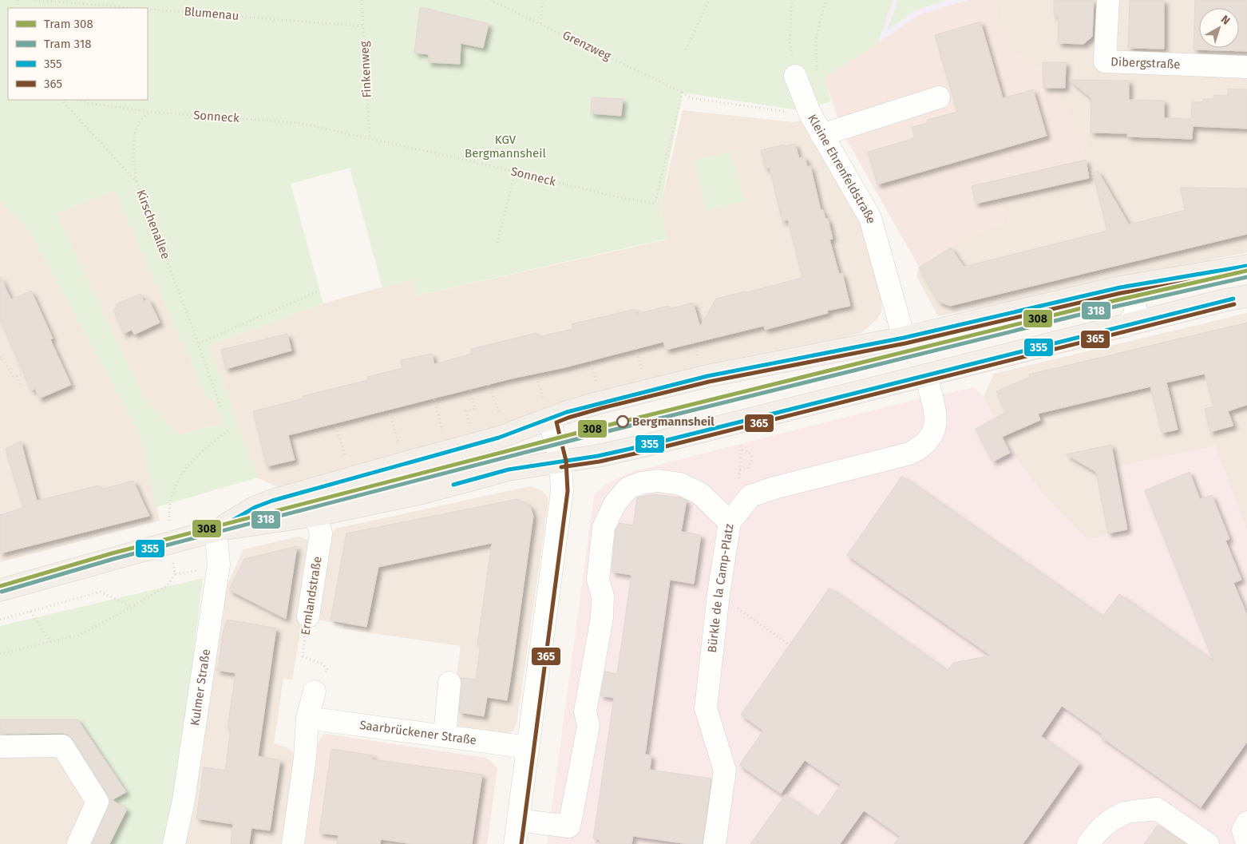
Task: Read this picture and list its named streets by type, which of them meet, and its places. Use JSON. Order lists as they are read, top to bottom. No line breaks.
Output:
{"streets":{"street":["Dibergstraße","Kleine Ehrenfeldstraße","Bürkle de la Camp-Platz","Ermlandstraße","Kulmer Straße","Saarbrückener Straße"],"path":["Blumenau","Grenzweg","Finkenweg","Sonneck","Kirschenallee"]},"crossings":[["Blumenau","Finkenweg"],["Grenzweg","Sonneck"],["Finkenweg","Sonneck"]],"parks":["KGV Bergmannsheil"],"places":["Bergmannsheil"],"lines":["transit line 355","tram line 308","transit line 365","tram line 318"],"legend":["Tram 308","Tram 318","355","365"],"north":"top right"}
